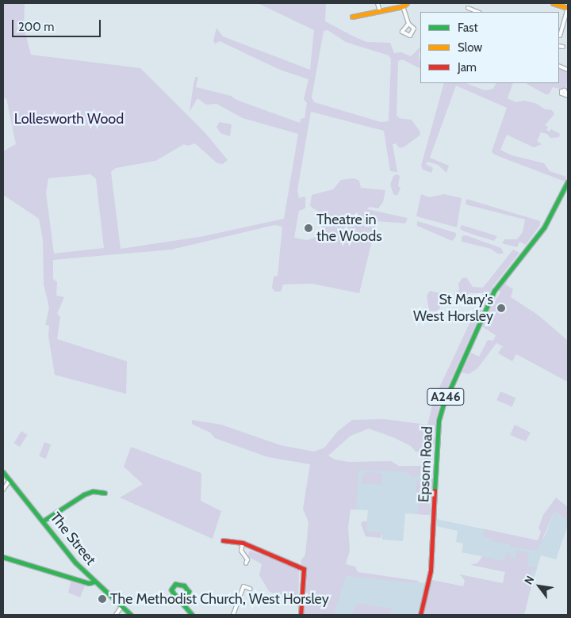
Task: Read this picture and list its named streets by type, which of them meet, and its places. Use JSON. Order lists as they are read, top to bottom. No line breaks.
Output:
{"streets":{"street":["A246","Epsom Road","The Street"]},"parks":["Lollesworth Wood"],"places":["Theatre in the Woods","St Mary's West Horsley","The Methodist Church, West Horsley"],"legend":["Fast","Slow","Jam"],"scale_bar":"200 m","north":"top left"}
